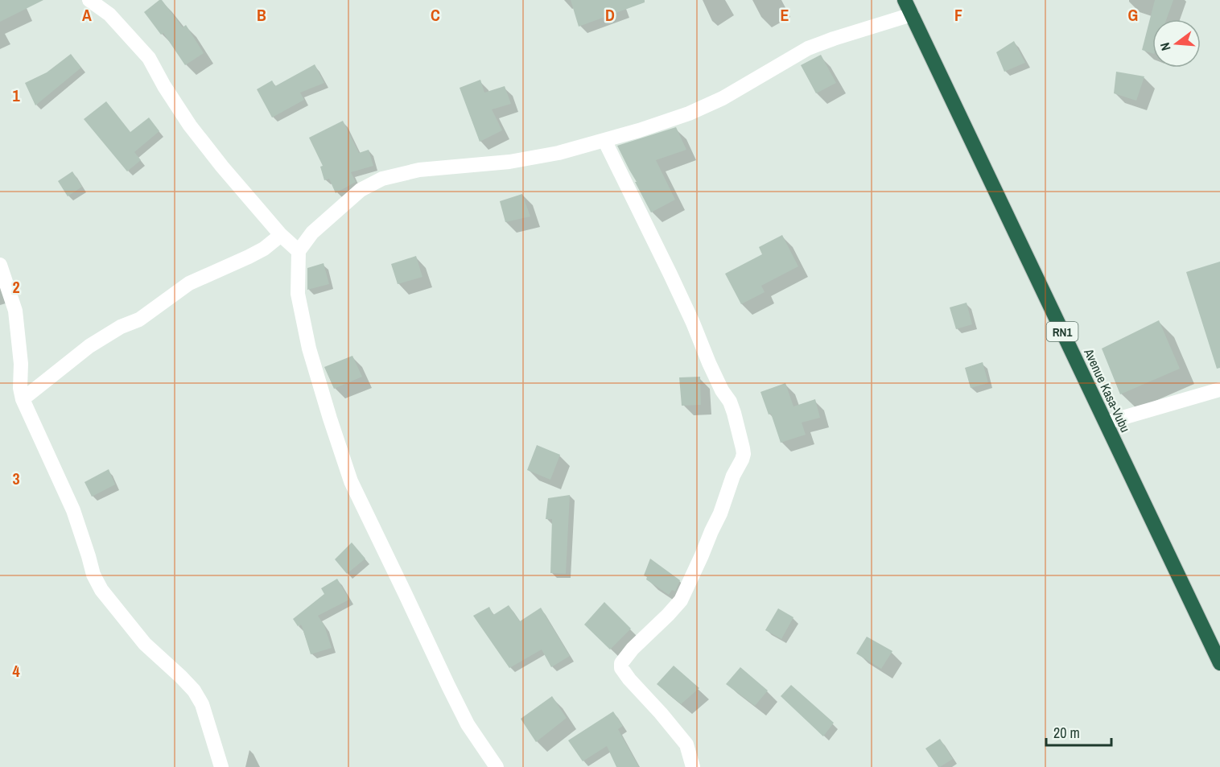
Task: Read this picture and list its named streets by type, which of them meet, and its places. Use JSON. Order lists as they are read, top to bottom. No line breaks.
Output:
{"streets":{"highway":["RN1","Avenue Kasa-Vubu"]},"scale_bar":"20 m","north":"left","grid":{"columns":["A","B","C","D","E","F","G"],"rows":["1","2","3","4"]}}
